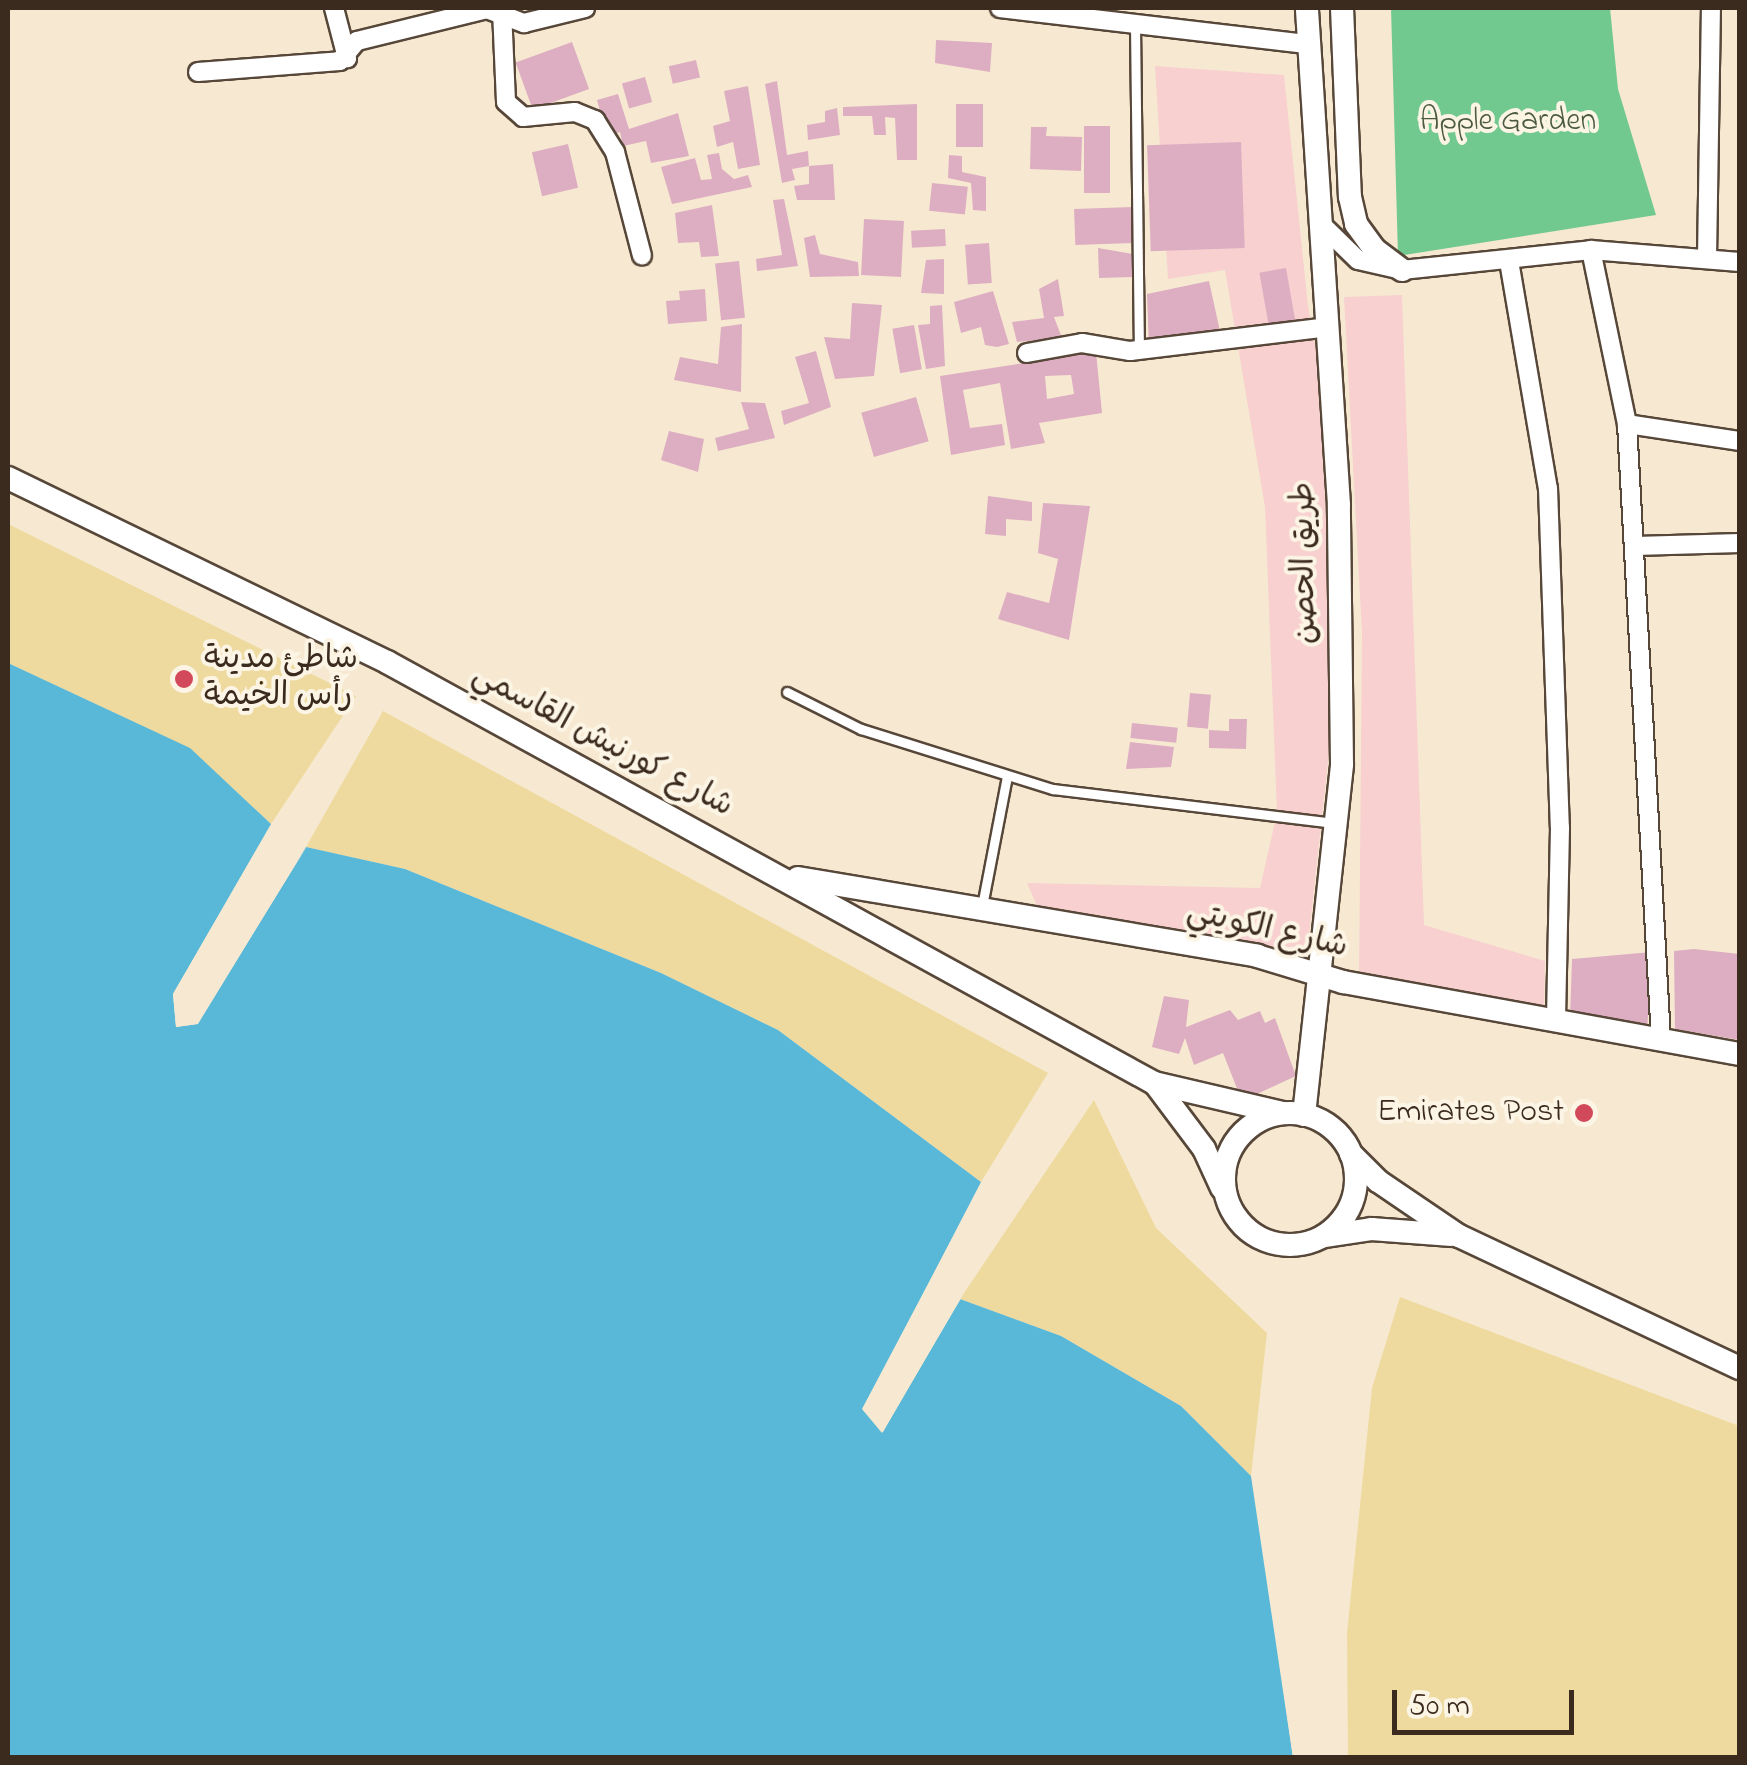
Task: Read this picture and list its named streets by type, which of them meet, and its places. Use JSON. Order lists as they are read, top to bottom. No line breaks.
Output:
{"streets":{"street":["طريق الحصن","شارع كورنيش القاسمي","شارع الكويتي"]},"crossings":[["طريق الحصن","شارع كورنيش القاسمي"],["طريق الحصن","شارع الكويتي"],["شارع كورنيش القاسمي","شارع الكويتي"]],"parks":["Apple Garden"],"places":["شاطئ مدينة رأس الخيمة","Emirates Post"],"scale_bar":"50 m"}
